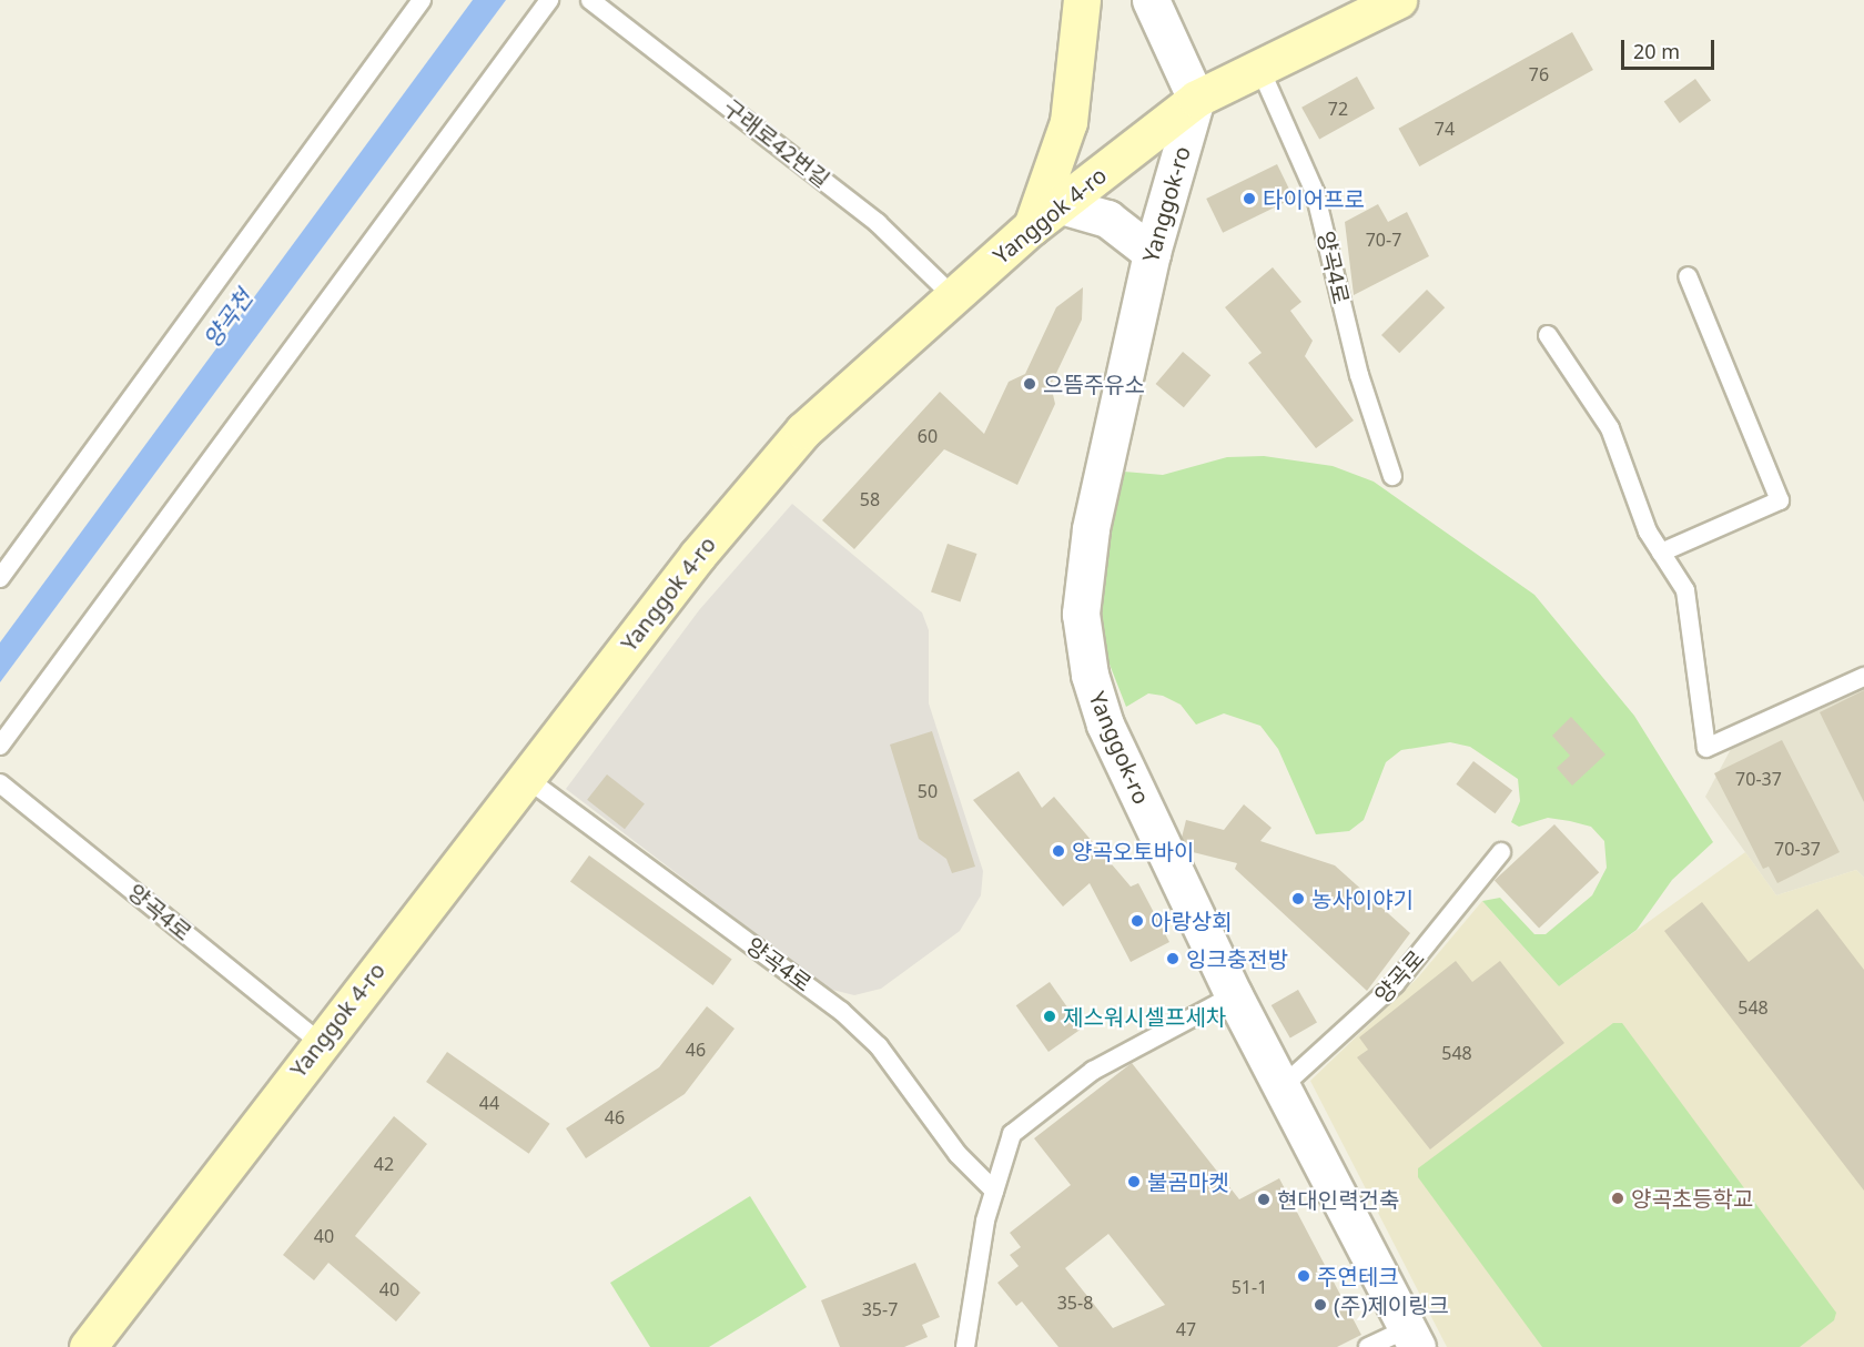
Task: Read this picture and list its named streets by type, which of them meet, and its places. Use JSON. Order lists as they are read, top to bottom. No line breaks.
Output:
{"streets":{"main road":["Yanggok 4-ro"],"street":["Yanggok-ro"],"lane":["구래로42번길","양곡4로","양곡로"]},"crossings":[["구래로42번길","Yanggok 4-ro"],["Yanggok-ro","Yanggok 4-ro"],["Yanggok-ro","양곡로"],["Yanggok 4-ro","양곡4로"]],"water":["양곡천"],"places":["타이어프로","으뜸주유소","양곡오토바이","농사이야기","아랑상회","잉크충전방","제스워시셀프세차","불곰마켓","양곡초등학교","현대인력건축","주연테크","(주)제이링크"],"house_numbers":["76","72","74","70-7","60","58","70-37","50","70-37","548","46","548","44","46","42","40","51-1","40","35-8","35-7","47"],"scale_bar":"20 m"}
